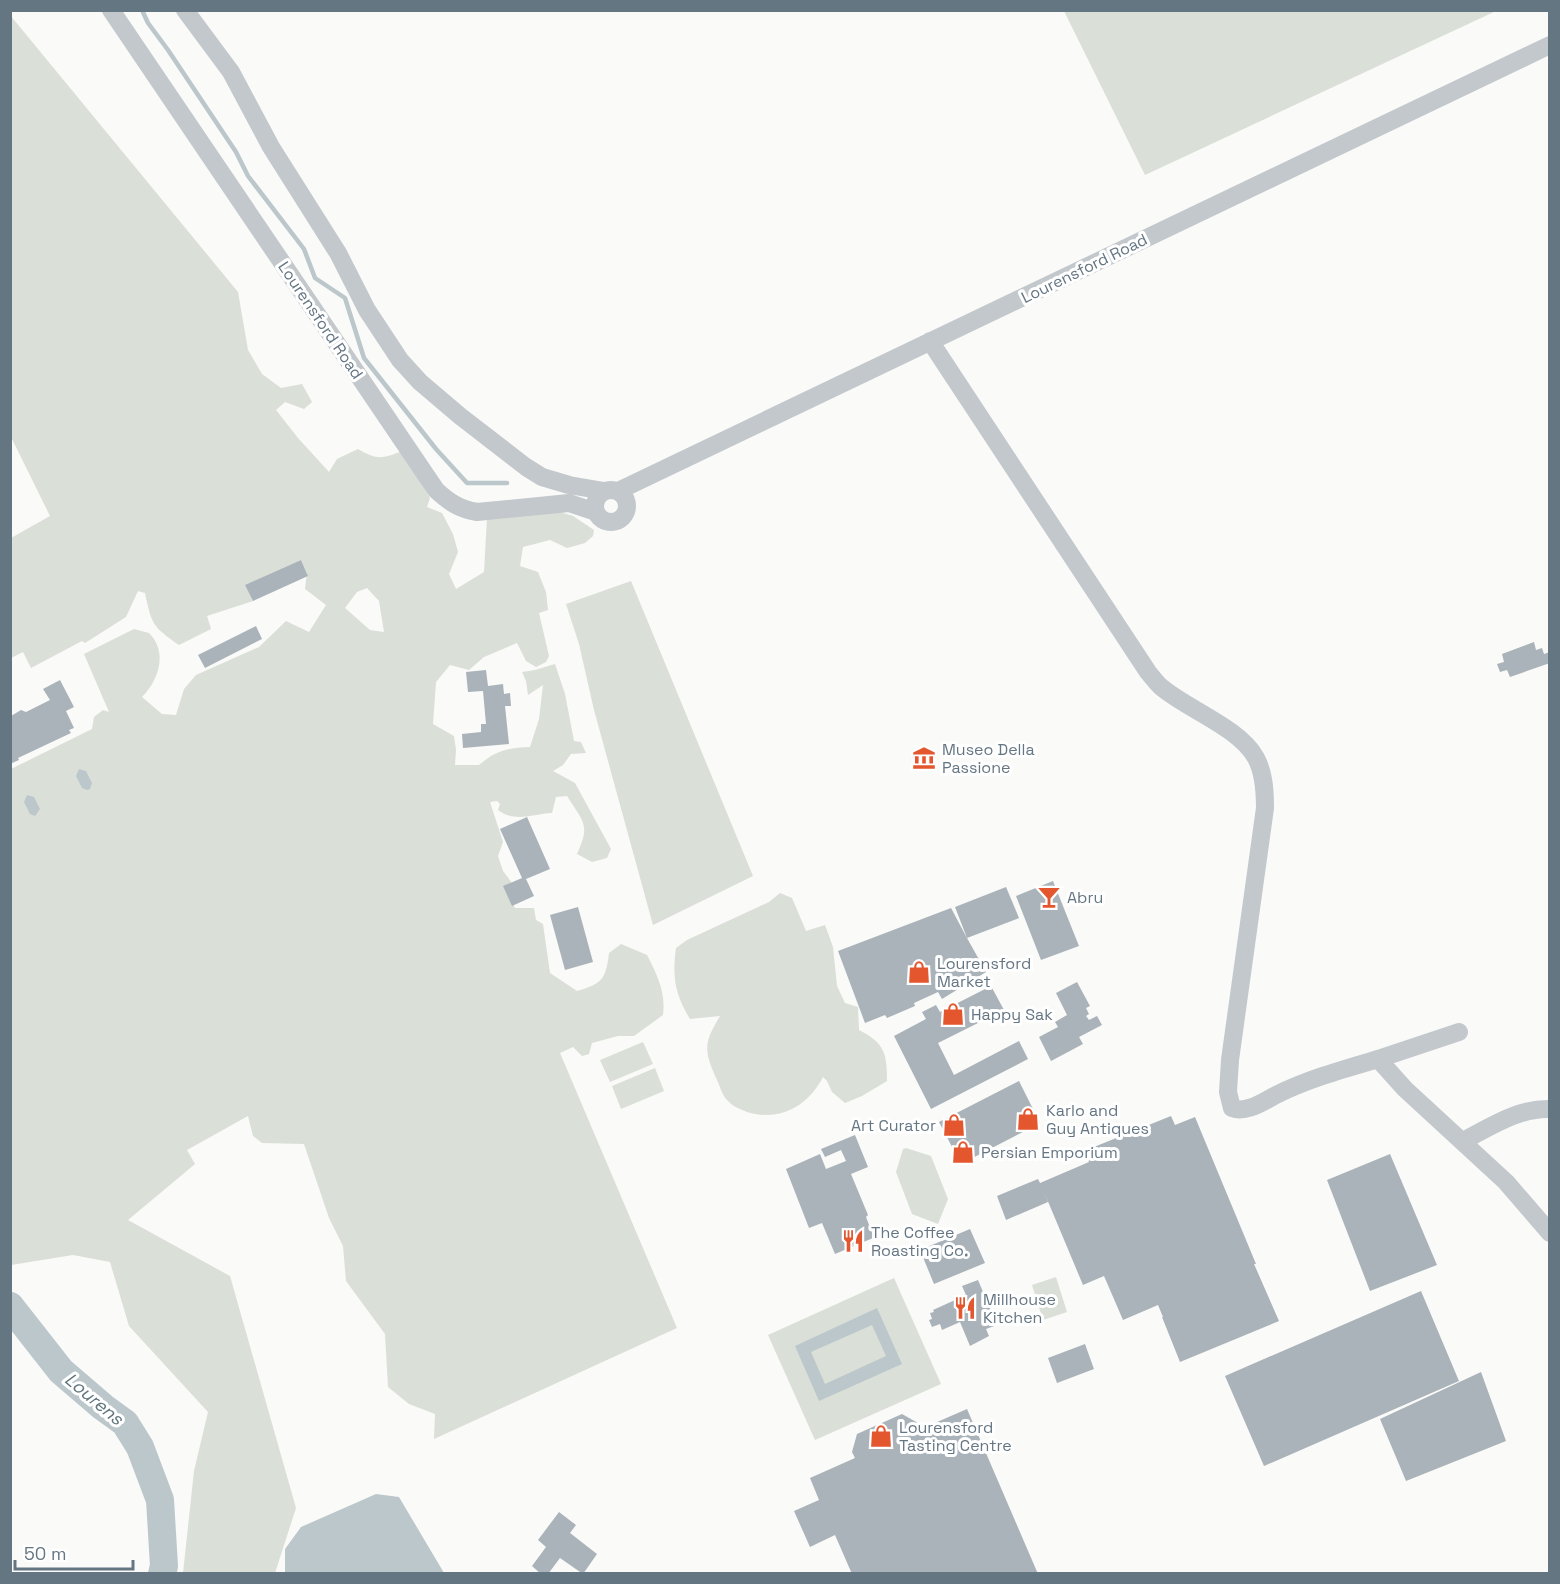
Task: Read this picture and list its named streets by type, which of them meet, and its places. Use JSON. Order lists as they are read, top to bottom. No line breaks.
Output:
{"streets":{"street":["Lourensford Road"]},"water":["Lourens"],"places":{"museum":["Museo Della Passione"],"bar":["Abru"],"shop":["Lourensford Market","Happy Sak","Karlo and Guy Antiques","Art Curator","Persian Emporium","Lourensford Tasting Centre"],"restaurant":["The Coffee Roasting Co.","Millhouse Kitchen"]},"scale_bar":"50 m"}
